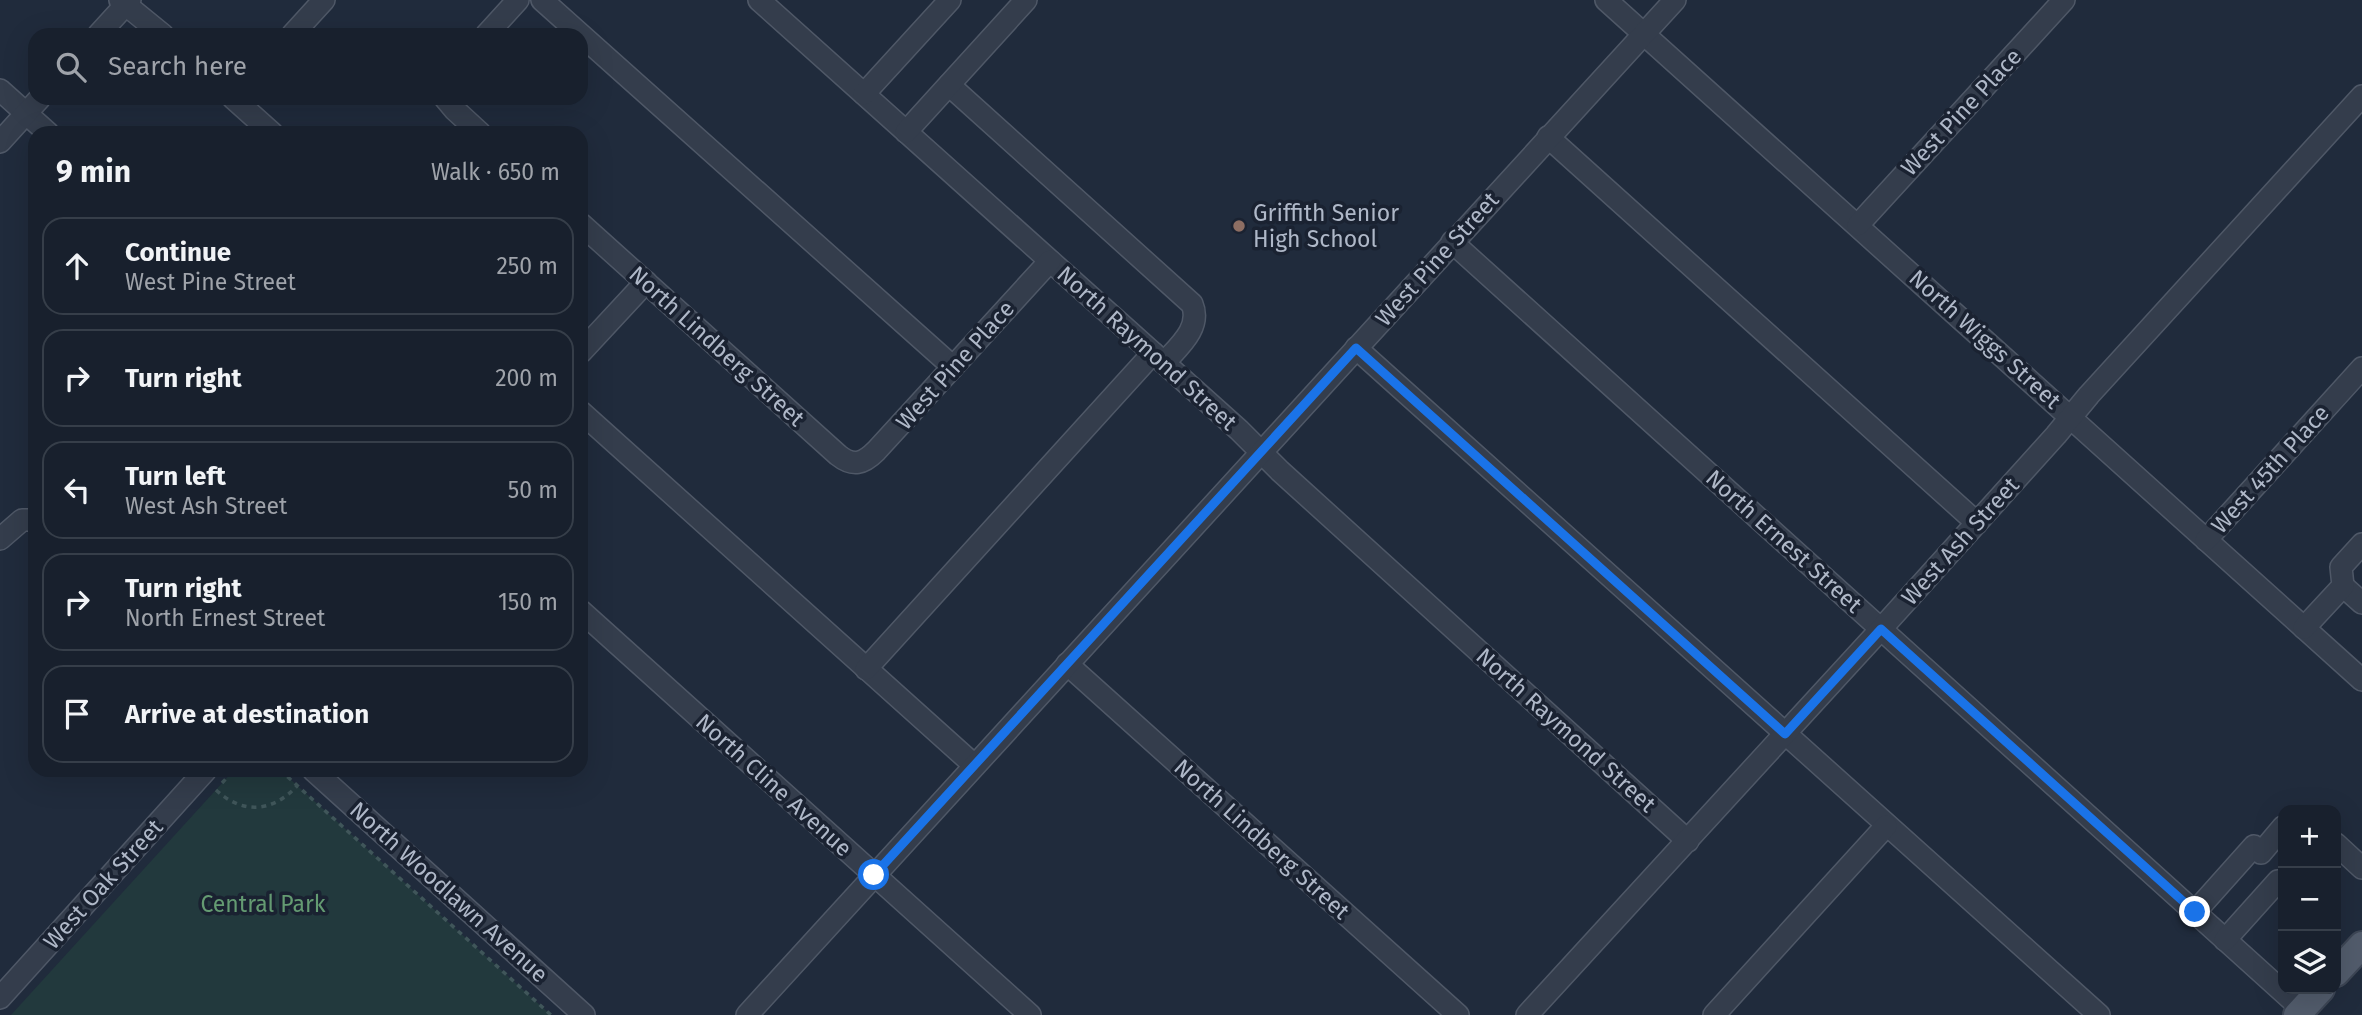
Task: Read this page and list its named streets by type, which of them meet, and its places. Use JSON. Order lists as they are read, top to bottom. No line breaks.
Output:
{"streets":{"street":["West Pine Place","West Pine Street","North Wiggs Street","North Lindberg Street","North Raymond Street","West 45th Place","North Ernest Street","West Ash Street","North Cline Avenue","West Oak Street","North Woodlawn Avenue"]},"crossings":[["West Pine Place","North Wiggs Street"],["West Pine Place","North Lindberg Street"],["West Pine Place","North Raymond Street"],["West Pine Street","North Wiggs Street"],["West Pine Street","North Lindberg Street"],["West Pine Street","North Raymond Street"],["West Pine Street","North Ernest Street"],["West Pine Street","North Cline Avenue"],["North Wiggs Street","West 45th Place"],["North Wiggs Street","West Ash Street"],["North Raymond Street","West Ash Street"],["North Ernest Street","West Ash Street"]],"parks":["Central Park"],"places":["Griffith Senior High School"],"page":{"search":"Search here","heading":["9 min","Walk · 650 m"],"list":[["Continue","West Pine Street","250 m"],["Turn right","200 m"],["Turn left","West Ash Street","50 m"],["Turn right","North Ernest Street","150 m"],"Arrive at destination"],"map_buttons":["+","−"]}}
